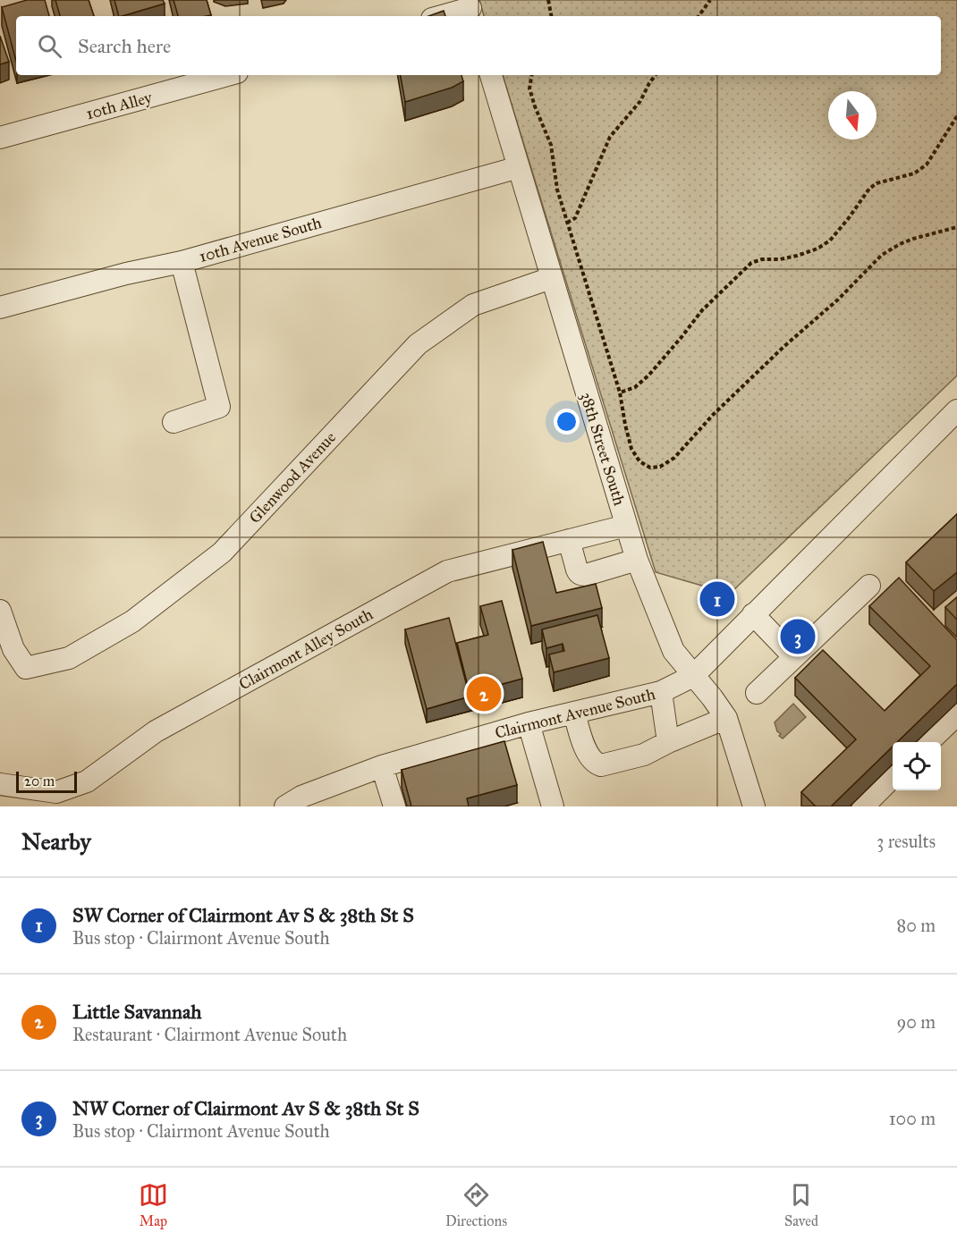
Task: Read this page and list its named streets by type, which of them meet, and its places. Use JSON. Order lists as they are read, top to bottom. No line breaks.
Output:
{"streets":{"street":["10th Alley","10th Avenue South","38th Street South","Glenwood Avenue","Clairmont Alley South","Clairmont Avenue South"]},"crossings":[["10th Avenue South","38th Street South"],["38th Street South","Glenwood Avenue"],["38th Street South","Clairmont Alley South"],["38th Street South","Clairmont Avenue South"]],"scale_bar":"20 m","north":"bottom","page":{"search":"Search here","pins":["1","3","2"],"scale":"20 m","heading":["Nearby","3 results"],"list":[{"mark":"1","name":"SW Corner of Clairmont Av S & 38th St S","note":"Bus stop · Clairmont Avenue South","value":"80 m"},{"mark":"2","name":"Little Savannah","note":"Restaurant · Clairmont Avenue South","value":"90 m"},{"mark":"3","name":"NW Corner of Clairmont Av S & 38th St S","note":"Bus stop · Clairmont Avenue South","value":"100 m"}],"nav":["Map","Directions","Saved"]}}
